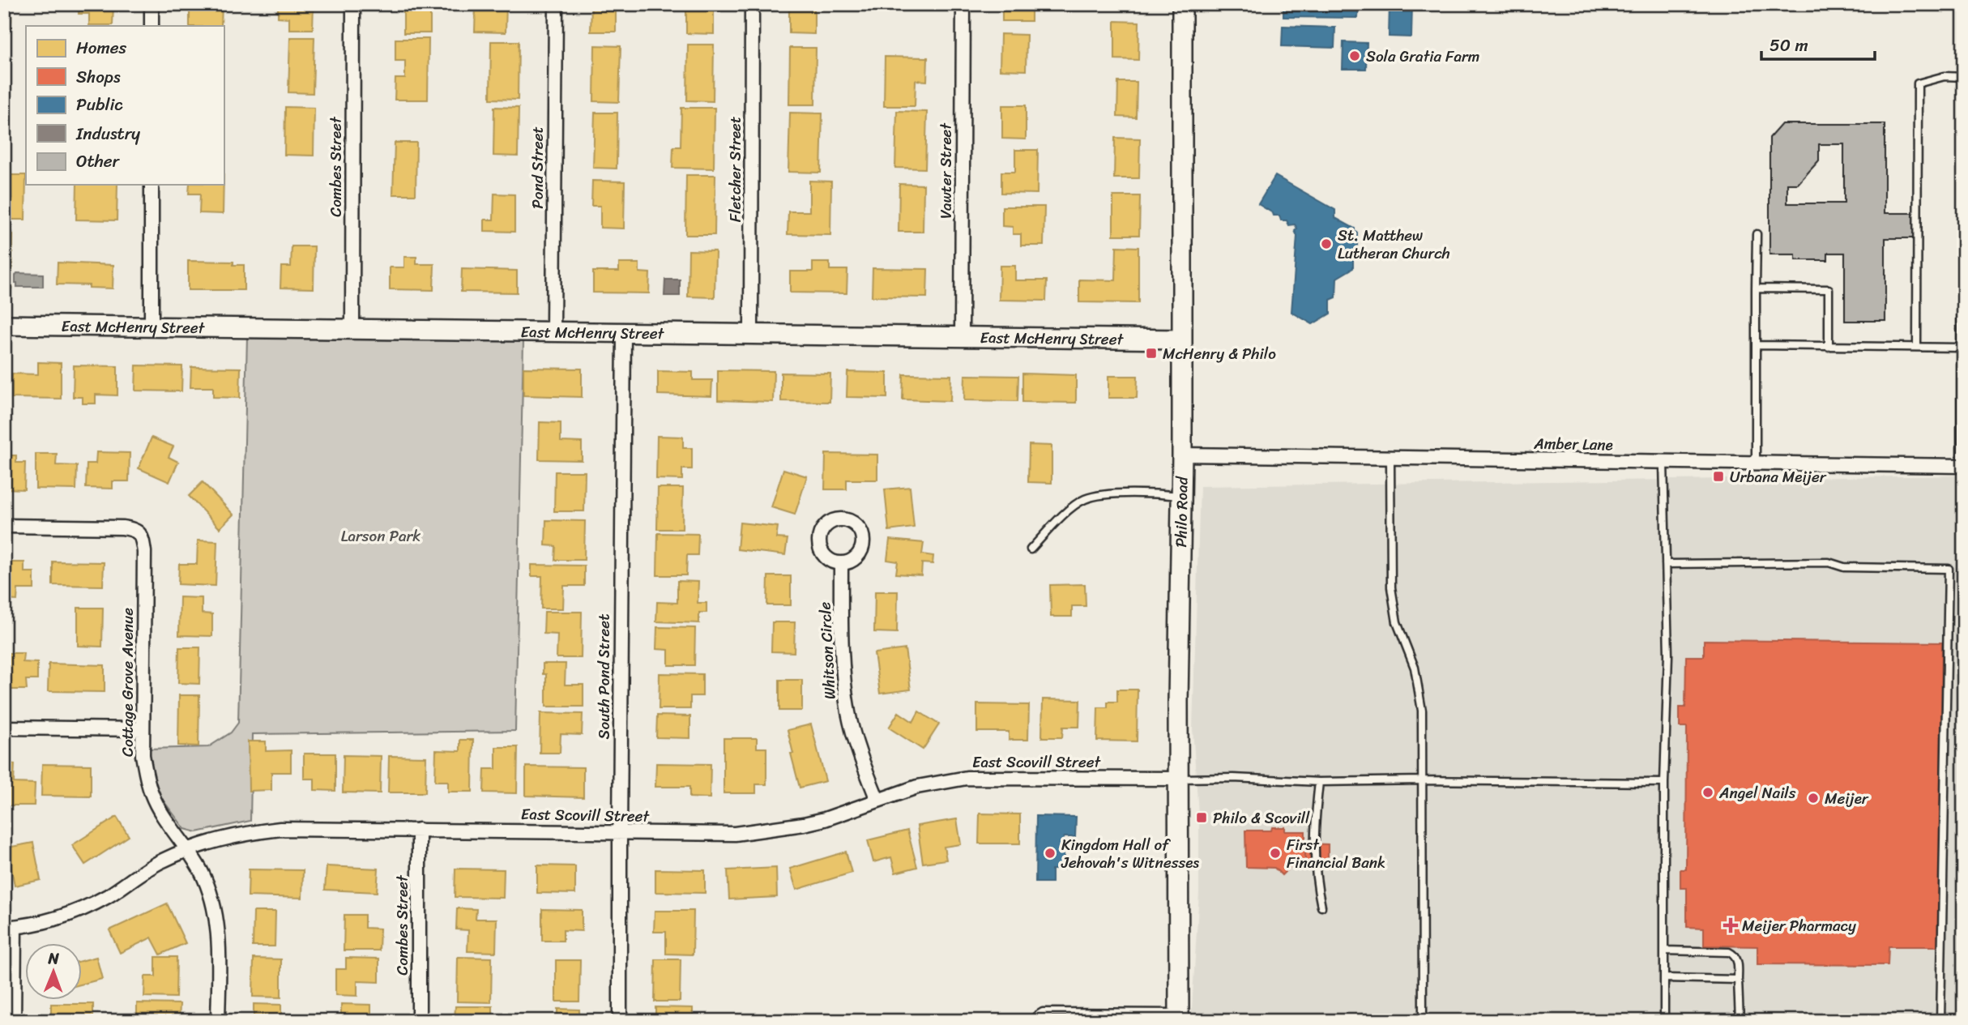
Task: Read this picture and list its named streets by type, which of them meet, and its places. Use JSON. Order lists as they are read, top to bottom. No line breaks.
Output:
{"streets":{"street":["Combes Street","Pond Street","Fletcher Street","Vawter Street","East McHenry Street","Amber Lane","Philo Road","Whitson Circle","South Pond Street","Cottage Grove Avenue","East Scovill Street"]},"crossings":[["Combes Street","East McHenry Street"],["Combes Street","East Scovill Street"],["Pond Street","East McHenry Street"],["Fletcher Street","East McHenry Street"],["Vawter Street","East McHenry Street"],["East McHenry Street","Philo Road"],["East McHenry Street","South Pond Street"],["Amber Lane","Philo Road"],["Philo Road","East Scovill Street"],["Whitson Circle","East Scovill Street"],["South Pond Street","East Scovill Street"],["Cottage Grove Avenue","East Scovill Street"]],"parks":["Larson Park"],"places":{"other":["Sola Gratia Farm","St. Matthew Lutheran Church","Angel Nails","Meijer","Kingdom Hall of Jehovah's Witnesses","First Financial Bank"],"transit":["McHenry & Philo","Urbana Meijer","Philo & Scovill"],"health":["Meijer Pharmacy"]},"legend":["Homes","Shops","Public","Industry","Other"],"scale_bar":"50 m","north":"top"}
